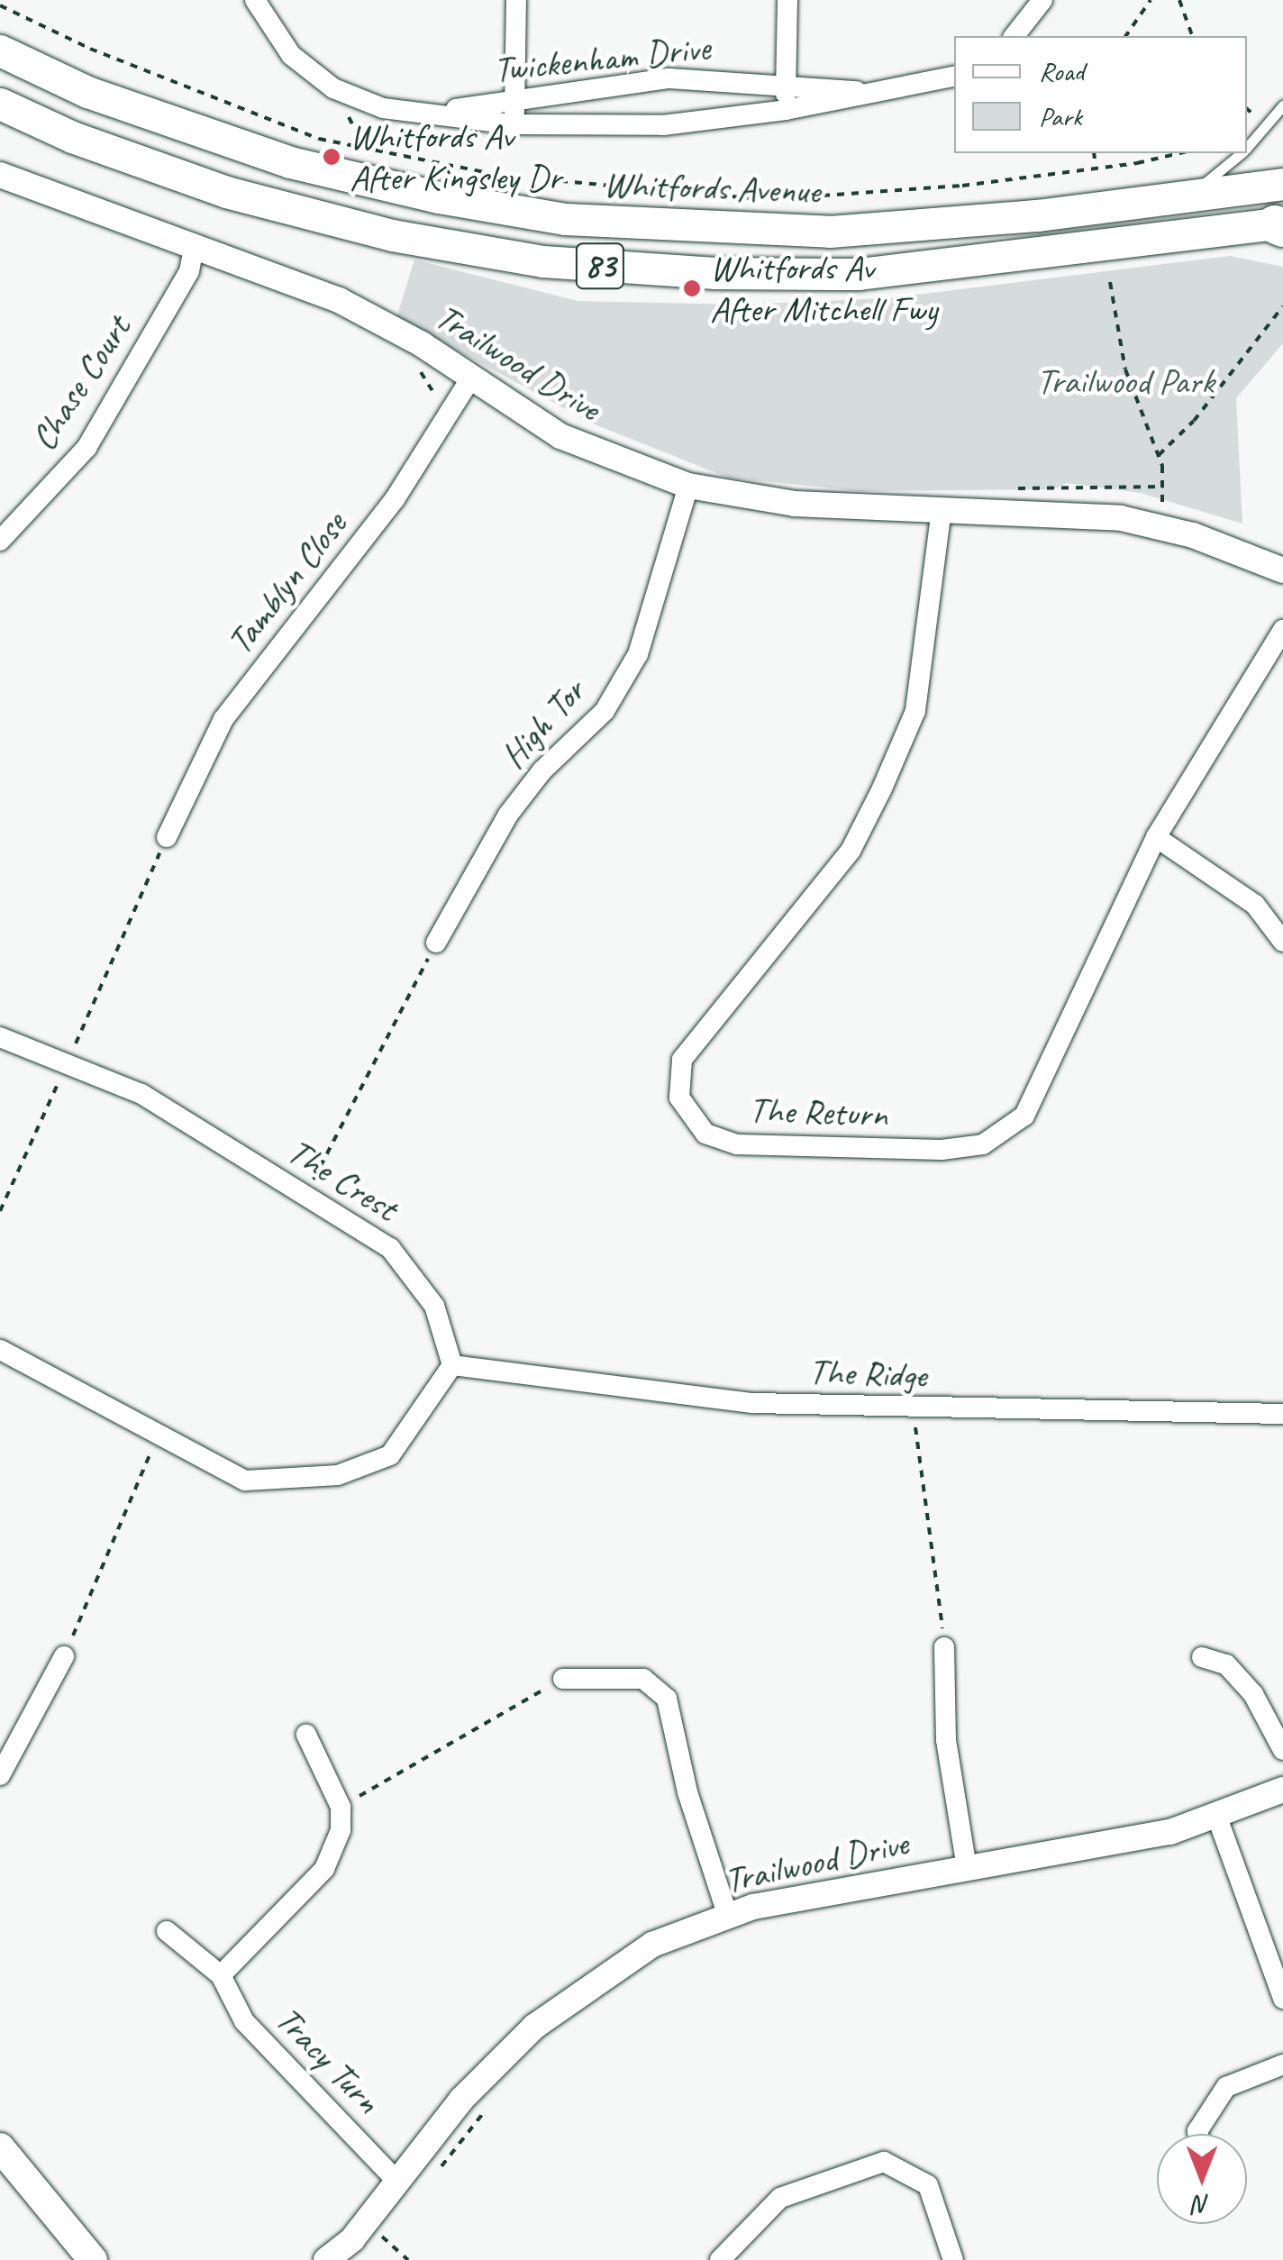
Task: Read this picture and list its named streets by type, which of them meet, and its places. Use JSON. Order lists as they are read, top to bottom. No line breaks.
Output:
{"streets":{"main road":["Whitfords Avenue","83"],"street":["Twickenham Drive","Trailwood Drive","Chase Court","Tamblyn Close","High Tor","The Return","The Crest","The Ridge","Tracy Turn"]},"crossings":[["Trailwood Drive","Chase Court"],["Trailwood Drive","Tamblyn Close"],["Trailwood Drive","High Tor"],["Trailwood Drive","The Return"],["Trailwood Drive","Tracy Turn"],["The Crest","The Ridge"]],"parks":["Trailwood Park"],"places":["Whitfords Av After Kingsley Dr","Whitfords Av After Mitchell Fwy"],"legend":["Road","Park"],"north":"bottom"}
